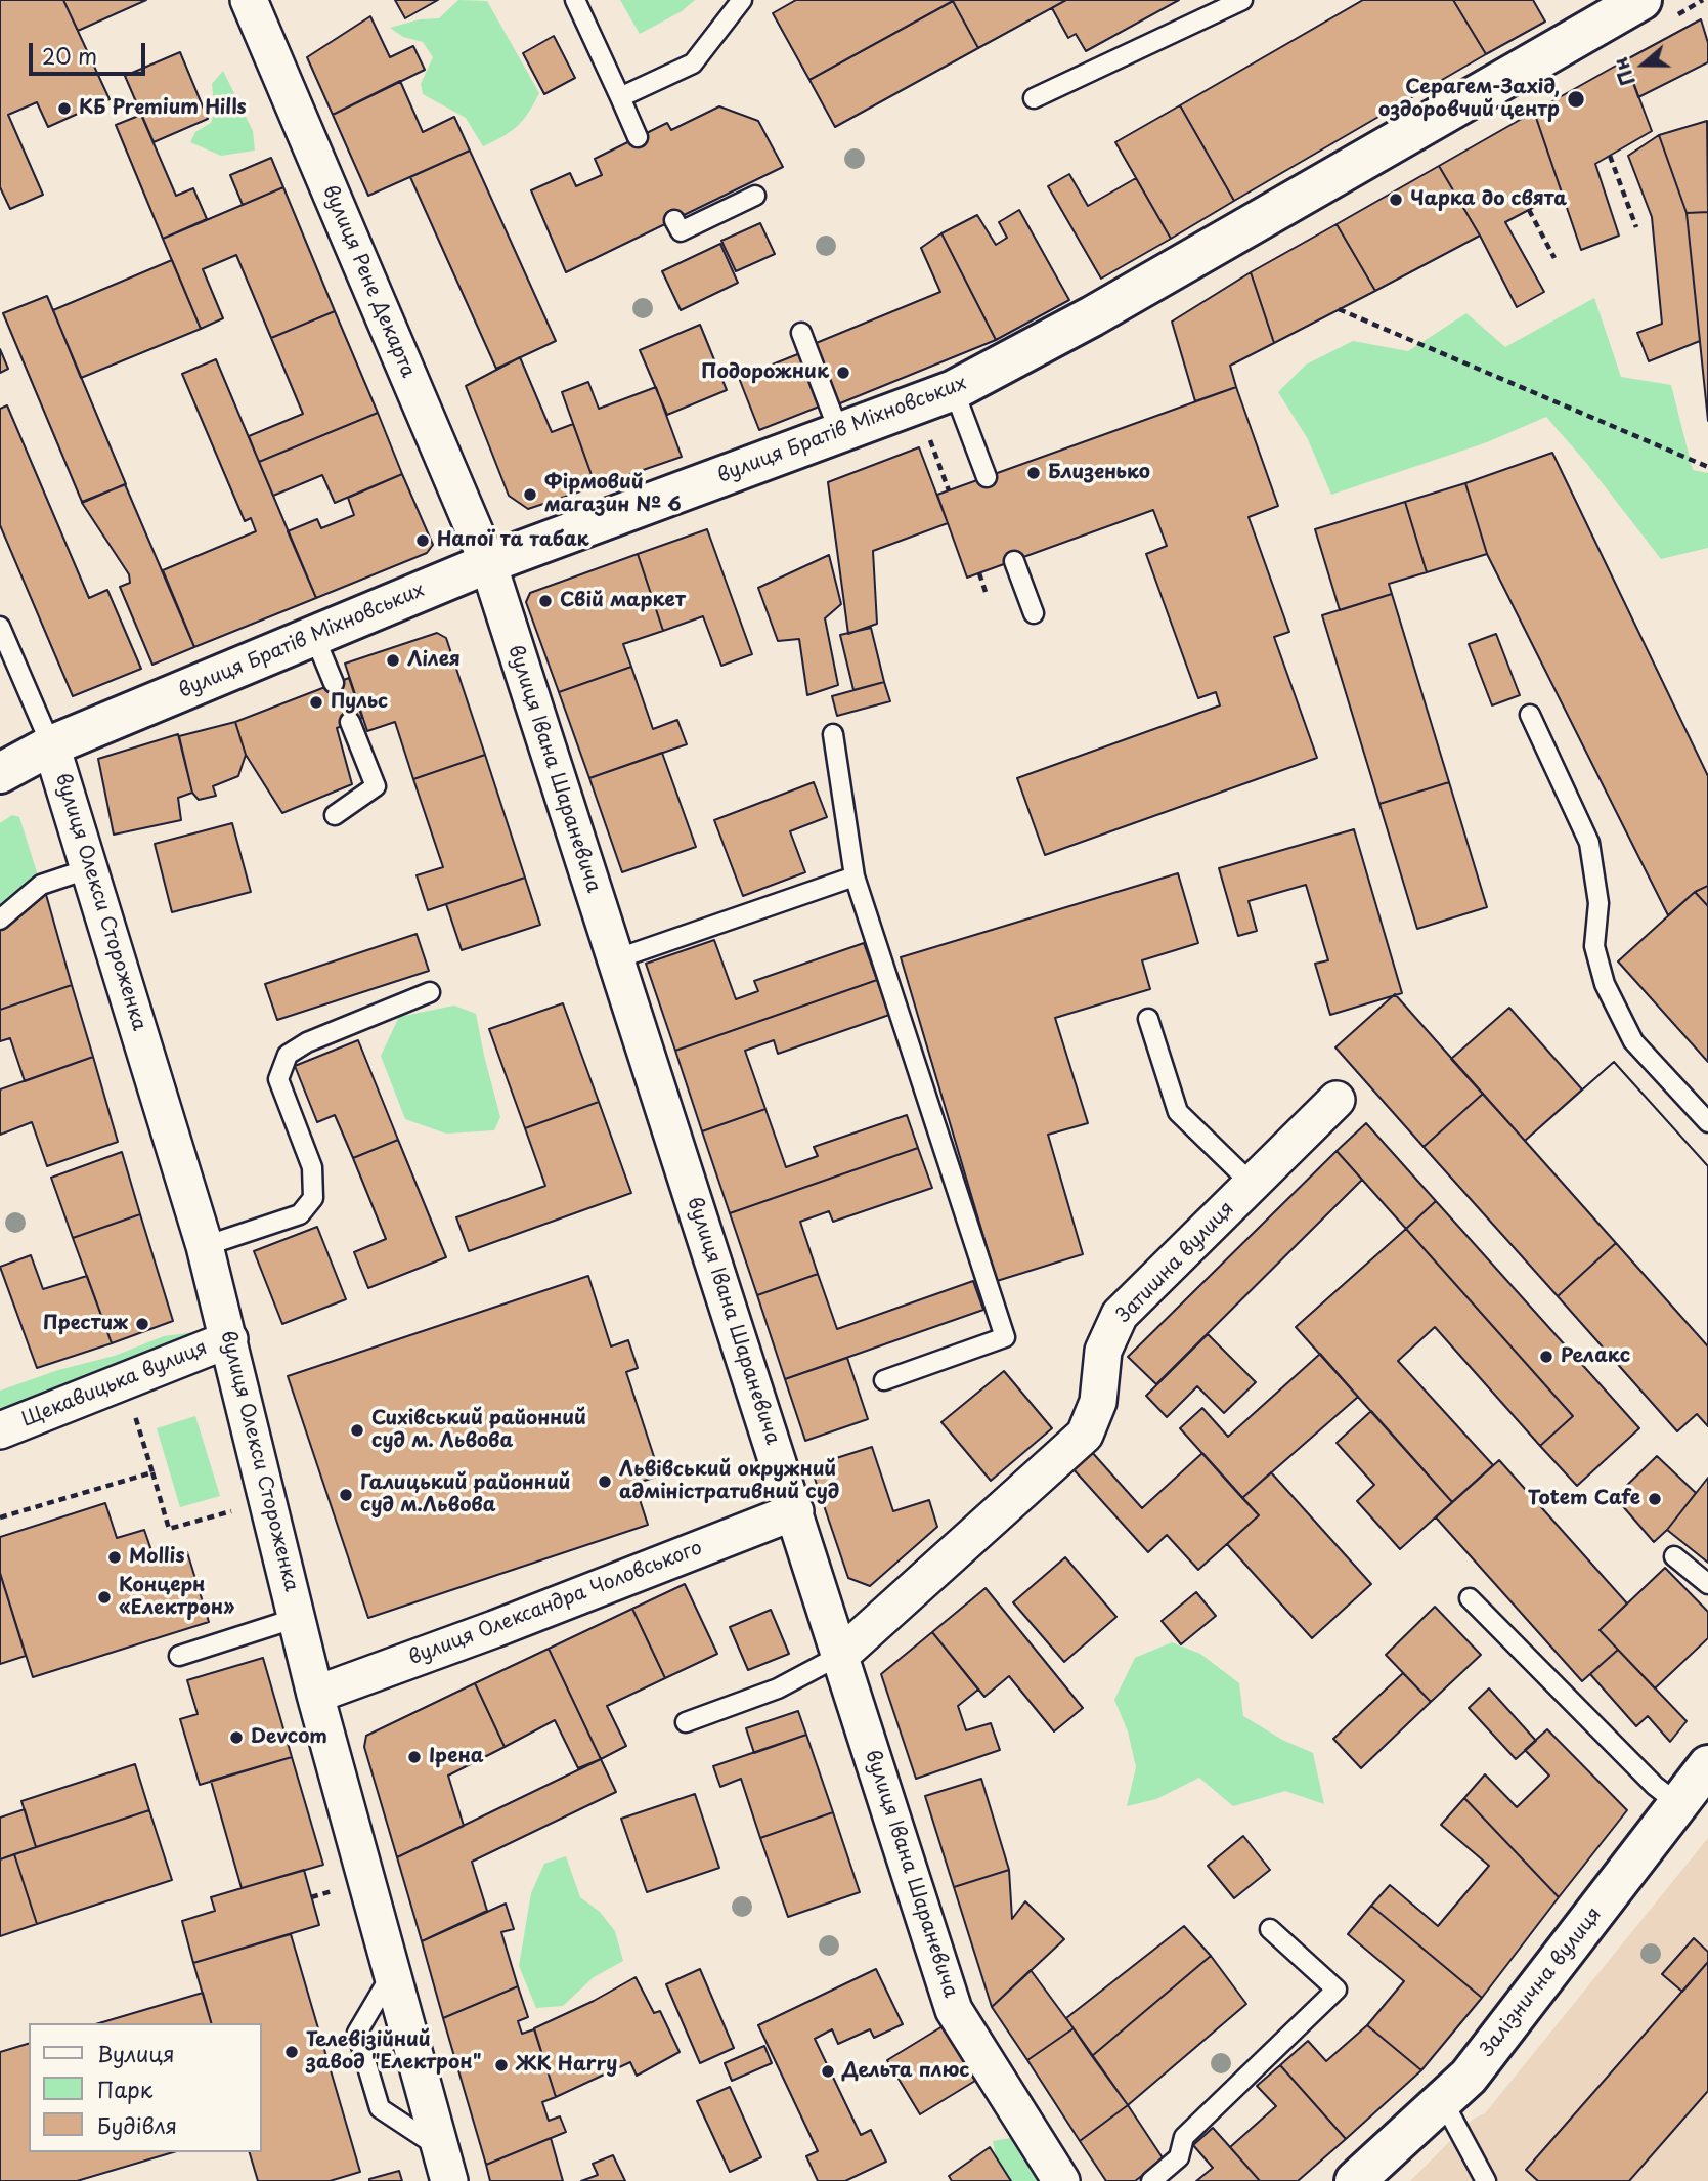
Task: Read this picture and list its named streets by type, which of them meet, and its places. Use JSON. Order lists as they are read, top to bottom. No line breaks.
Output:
{"streets":{"street":["вулиця Рене Декарта","вулиця Братів Міхновських","вулиця Івана Шараневича","вулиця Олекси Стороженка","Затишна вулиця","Щекавицька вулиця","вулиця Олександра Чоловського","Залізнична вулиця"]},"crossings":[["вулиця Рене Декарта","вулиця Братів Міхновських"],["вулиця Рене Декарта","вулиця Івана Шараневича"],["вулиця Братів Міхновських","вулиця Івана Шараневича"],["вулиця Братів Міхновських","вулиця Олекси Стороженка"],["вулиця Івана Шараневича","Затишна вулиця"],["вулиця Івана Шараневича","вулиця Олександра Чоловського"],["вулиця Олекси Стороженка","Щекавицька вулиця"],["вулиця Олекси Стороженка","вулиця Олександра Чоловського"]],"places":["Серагем-Захід, оздоровчий центр","КБ Premium Hills","Чарка до свята","Подорожник","Близенько","Фірмовий магазин № 6","Напої та табак","Свій маркет","Лілея","Пульс","Престиж","Релакс","Сихівський районний суд м. Львова","Львівський окружний адміністративний суд","Галицький районний суд м.Львова","Totem Cafe","Mollis","Концерн «Електрон»","Devcom","Ірена","Телевізійний завод \"Електрон\"","ЖК Harry","Дельта плюс"],"legend":["Вулиця","Парк","Будівля"],"scale_bar":"20 m","north":"left"}
